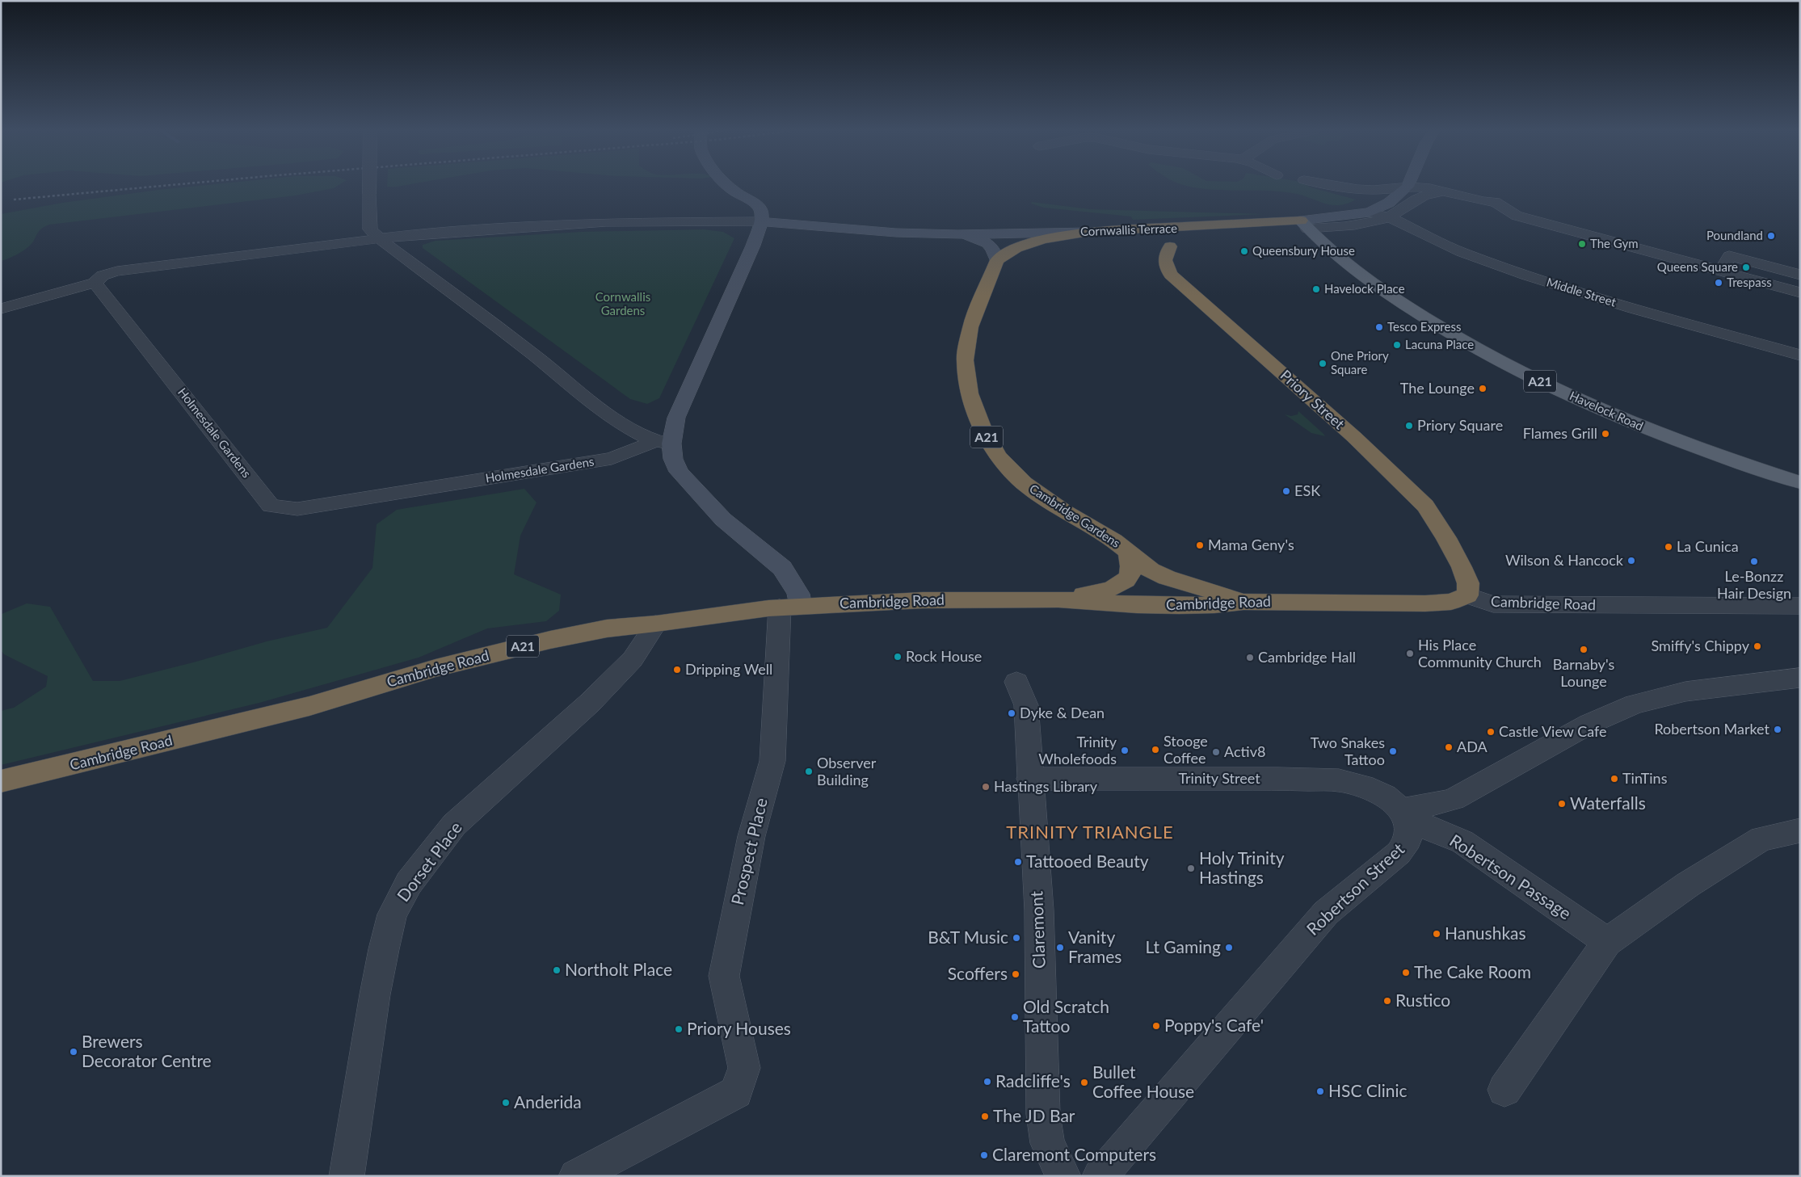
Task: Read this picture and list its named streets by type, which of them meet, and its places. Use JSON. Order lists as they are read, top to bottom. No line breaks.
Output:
{"streets":{"highway":["Cornwallis Terrace","A21","Priory Street","Cambridge Gardens","Cambridge Road"],"main road":["Havelock Road"],"street":["Middle Street","Holmesdale Gardens","Trinity Street","Prospect Place","Dorset Place","Robertson Passage","Robertson Street","Claremont"]},"crossings":[["Cornwallis Terrace","Priory Street"],["Cornwallis Terrace","Havelock Road"],["Cornwallis Terrace","Cambridge Gardens"],["Priory Street","Cambridge Road"],["Cambridge Gardens","Cambridge Road"],["Cambridge Road","Prospect Place"],["Cambridge Road","Dorset Place"],["Trinity Street","Robertson Passage"],["Trinity Street","Robertson Street"],["Trinity Street","Claremont"],["Robertson Passage","Robertson Street"]],"districts":["TRINITY TRIANGLE"],"parks":["Cornwallis Gardens"],"places":["Poundland","The Gym","Queensbury House","Queens Square","Trespass","Havelock Place","Tesco Express","Lacuna Place","One Priory Square","The Lounge","Priory Square","Flames Grill","ESK","Mama Geny's","La Cunica","Wilson & Hancock","Le-Bonzz Hair Design","Smiffy's Chippy","Barnaby's Lounge","His Place Community Church","Rock House","Cambridge Hall","Dripping Well","Dyke & Dean","Robertson Market","Castle View Cafe","ADA","Stooge Coffee","Trinity Wholefoods","Two Snakes Tattoo","Activ8","Observer Building","TinTins","Hastings Library","Waterfalls","Tattooed Beauty","Holy Trinity Hastings","Hanushkas","B&T Music","Vanity Frames","Lt Gaming","Northolt Place","The Cake Room","Scoffers","Rustico","Old Scratch Tattoo","Poppy's Cafe'","Priory Houses","Brewers Decorator Centre","Radcliffe's","Bullet Coffee House","HSC Clinic","Anderida","The JD Bar","Claremont Computers"]}
